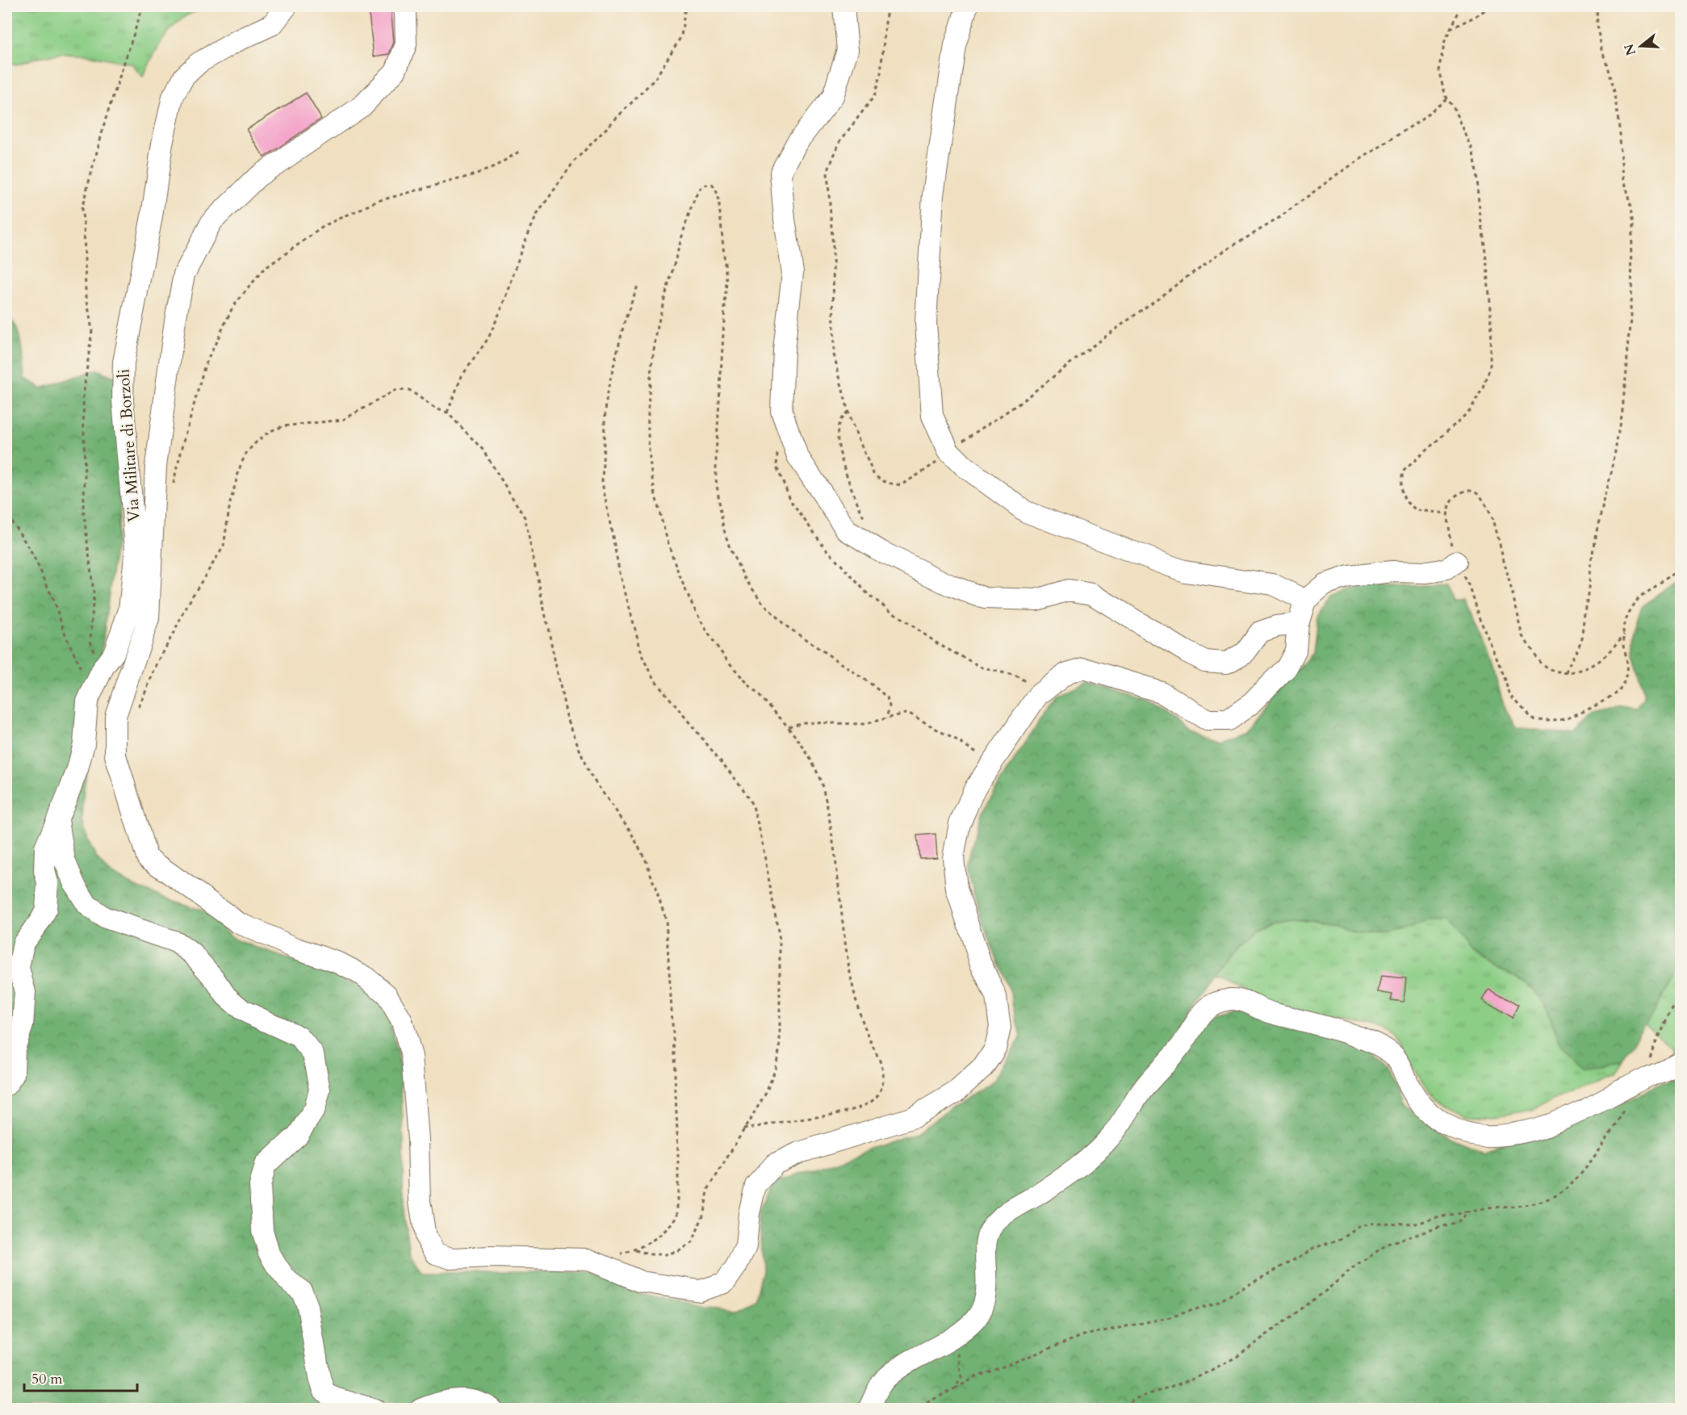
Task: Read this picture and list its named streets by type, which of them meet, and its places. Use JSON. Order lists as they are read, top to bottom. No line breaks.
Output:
{"streets":{"street":["Via Militare di Borzoli"]},"scale_bar":"50 m","north":"left"}
